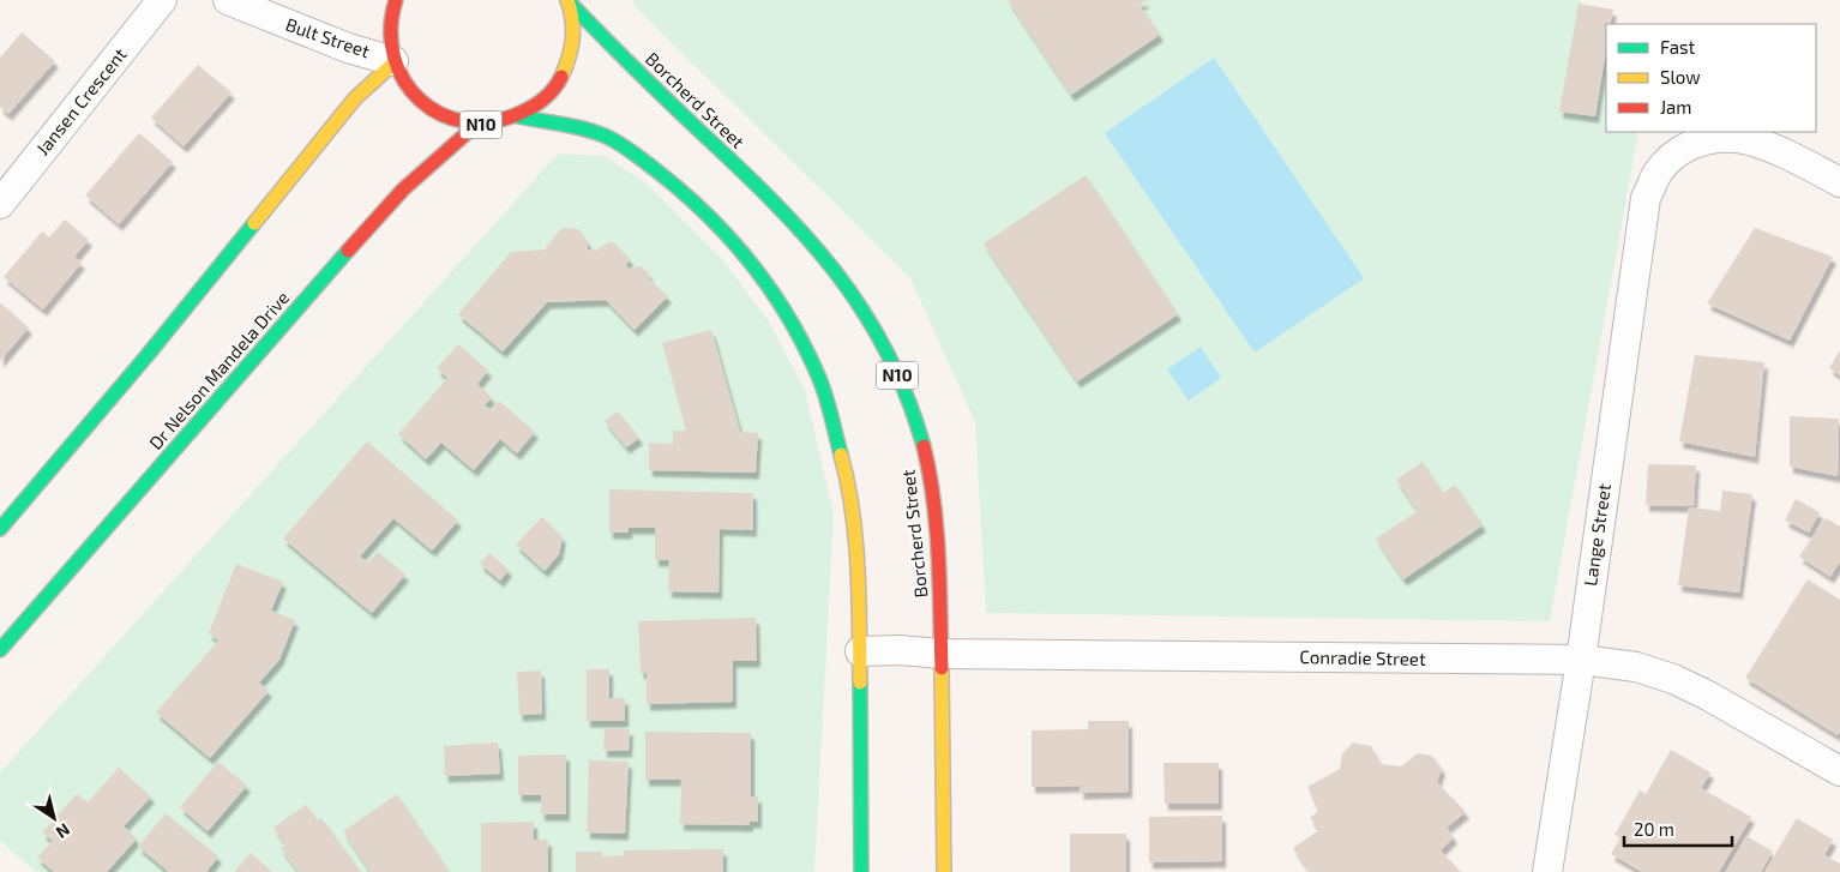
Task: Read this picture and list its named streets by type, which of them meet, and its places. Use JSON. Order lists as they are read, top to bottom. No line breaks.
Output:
{"streets":{"main road":["Borcherd Street","N10","Dr Nelson Mandela Drive"],"street":["Bult Street","Jansen Crescent","Lange Street","Conradie Street"]},"crossings":[["Bult Street","N10"],["Borcherd Street","N10"],["Borcherd Street","Conradie Street"],["N10","Dr Nelson Mandela Drive"],["N10","Conradie Street"],["Lange Street","Conradie Street"]],"legend":["Fast","Slow","Jam"],"scale_bar":"20 m","north":"bottom right"}
